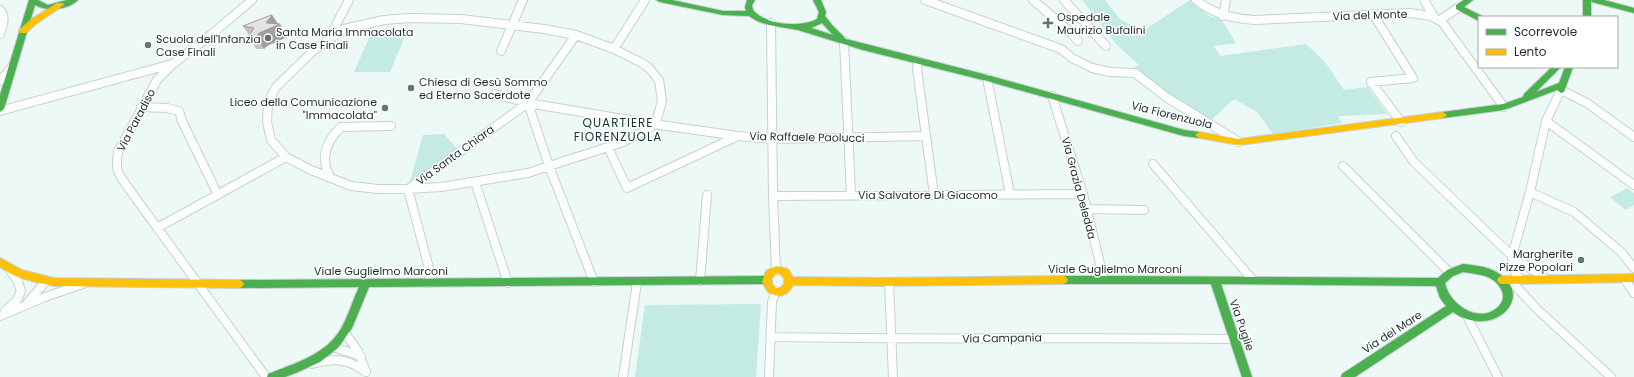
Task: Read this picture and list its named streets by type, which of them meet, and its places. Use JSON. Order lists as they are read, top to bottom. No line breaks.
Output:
{"streets":{"main road":["Via Fiorenzuola","Viale Guglielmo Marconi","Via Puglie","Via del Mare"],"street":["Via del Monte","Via Paradiso","Via Raffaele Paolucci","Via Santa Chiara","Via Grazia Deledda","Via Salvatore Di Giacomo","Via Campania"]},"crossings":[["Via Fiorenzuola","Via Grazia Deledda"],["Via Paradiso","Viale Guglielmo Marconi"],["Via Raffaele Paolucci","Via Santa Chiara"],["Via Grazia Deledda","Via Salvatore Di Giacomo"],["Via Grazia Deledda","Viale Guglielmo Marconi"],["Viale Guglielmo Marconi","Via Puglie"],["Viale Guglielmo Marconi","Via del Mare"],["Via Puglie","Via Campania"]],"districts":["QUARTIERE FIORENZUOLA"],"places":{"health":["Ospedale Maurizio Bufalini"],"other":["Santa Maria Immacolata in Case Finali","Scuola dell'Infanzia Case Finali","Chiesa di Gesù Sommo ed Eterno Sacerdote","Liceo della Comunicazione \"Immacolata\"","Margherite Pizze Popolari"]},"legend":["Scorrevole","Lento"]}
